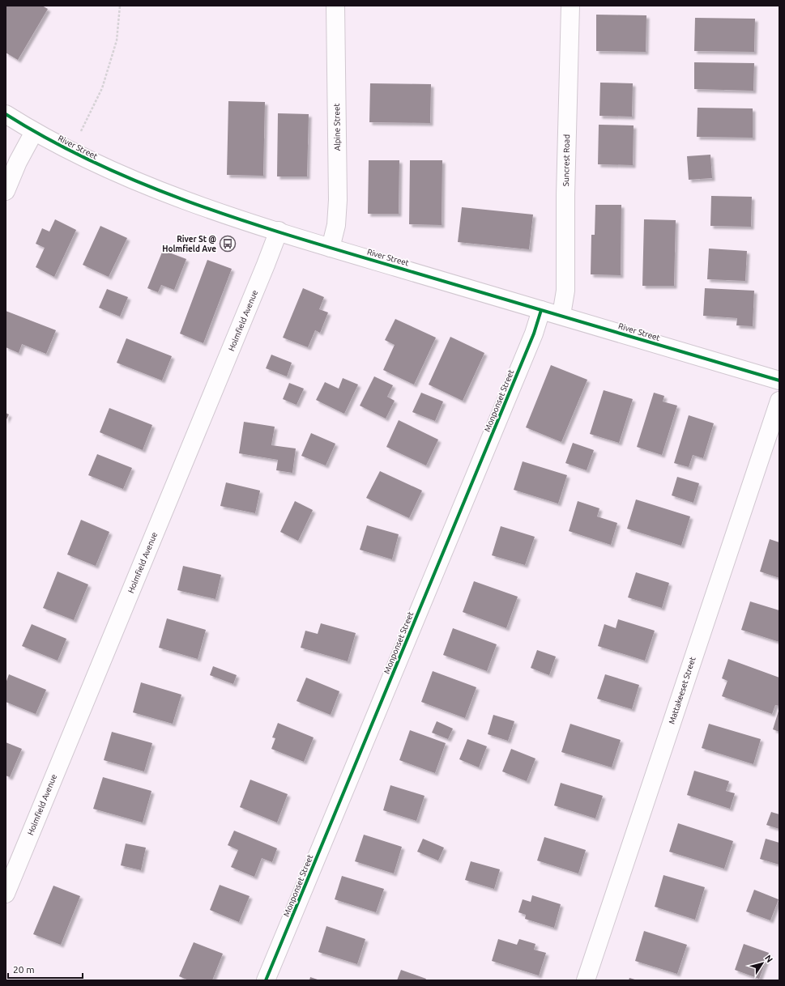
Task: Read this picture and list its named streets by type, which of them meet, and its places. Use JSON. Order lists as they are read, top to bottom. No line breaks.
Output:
{"streets":{"street":["Alpine Street","River Street","Suncrest Road","Holmfield Avenue","Monponset Street","Mattakeeset Street"]},"crossings":[["Alpine Street","River Street"],["River Street","Suncrest Road"],["River Street","Holmfield Avenue"],["River Street","Monponset Street"]],"places":{"bus stop":["River St @ Holmfield Ave"]},"scale_bar":"20 m","north":"top right"}
